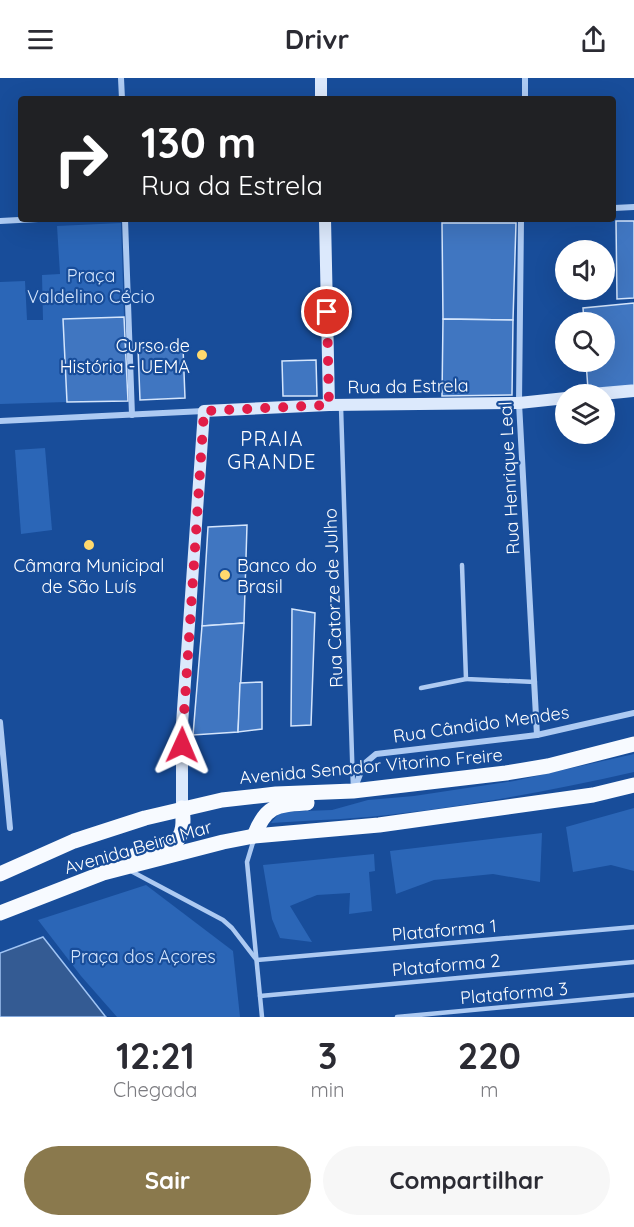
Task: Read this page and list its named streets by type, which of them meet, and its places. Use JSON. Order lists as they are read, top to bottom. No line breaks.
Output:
{"streets":{"main road":["Avenida Senador Vitorino Freire","Avenida Beira Mar"],"street":["Rua da Estrela","Rua Henrique Leal","Rua Cândido Mendes"],"lane":["Rua Catorze de Julho","Plataforma 1","Plataforma 2","Plataforma 3"]},"crossings":[["Rua da Estrela","Rua Henrique Leal"],["Rua da Estrela","Rua Catorze de Julho"],["Rua Henrique Leal","Rua Cândido Mendes"],["Rua Catorze de Julho","Rua Cândido Mendes"],["Rua Catorze de Julho","Avenida Senador Vitorino Freire"],["Rua Cândido Mendes","Avenida Senador Vitorino Freire"],["Avenida Senador Vitorino Freire","Avenida Beira Mar"]],"districts":["PRAIA GRANDE"],"parks":["Praça Valdelino Cécio","Praça dos Açores"],"places":["Curso de História - UEMA","Câmara Municipal de São Luís","Banco do Brasil"],"page":{"header":"Drivr","turn":["130 m","Rua da Estrela"],"eta":["12:21","Chegada","3","min","220","m"],"buttons":["Sair","Compartilhar"]}}
